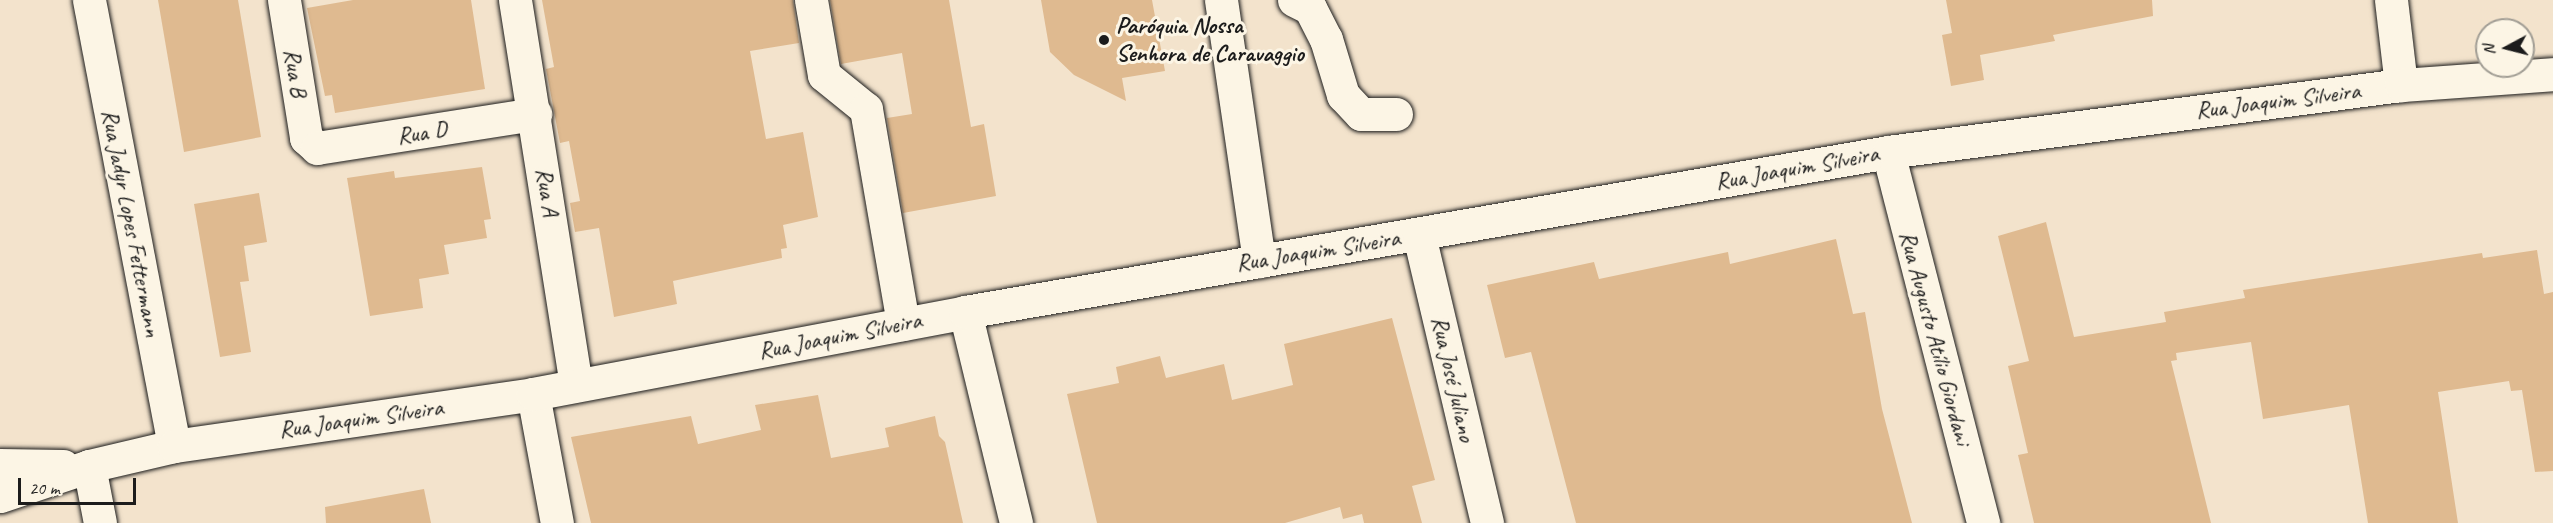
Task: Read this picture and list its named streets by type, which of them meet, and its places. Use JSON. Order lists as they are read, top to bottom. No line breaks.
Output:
{"streets":{"street":["Rua B","Rua Joaquim Silveira","Rua D","Rua A","Rua Jadyr Lopes Fettermann","Rua Augusto Atílio Giordani","Rua José Juliano"]},"crossings":[["Rua B","Rua D"],["Rua Joaquim Silveira","Rua A"],["Rua Joaquim Silveira","Rua Jadyr Lopes Fettermann"],["Rua Joaquim Silveira","Rua Augusto Atílio Giordani"],["Rua Joaquim Silveira","Rua José Juliano"],["Rua D","Rua A"]],"places":["Paróquia Nossa Senhora de Caravaggio"],"scale_bar":"20 m","north":"left"}
